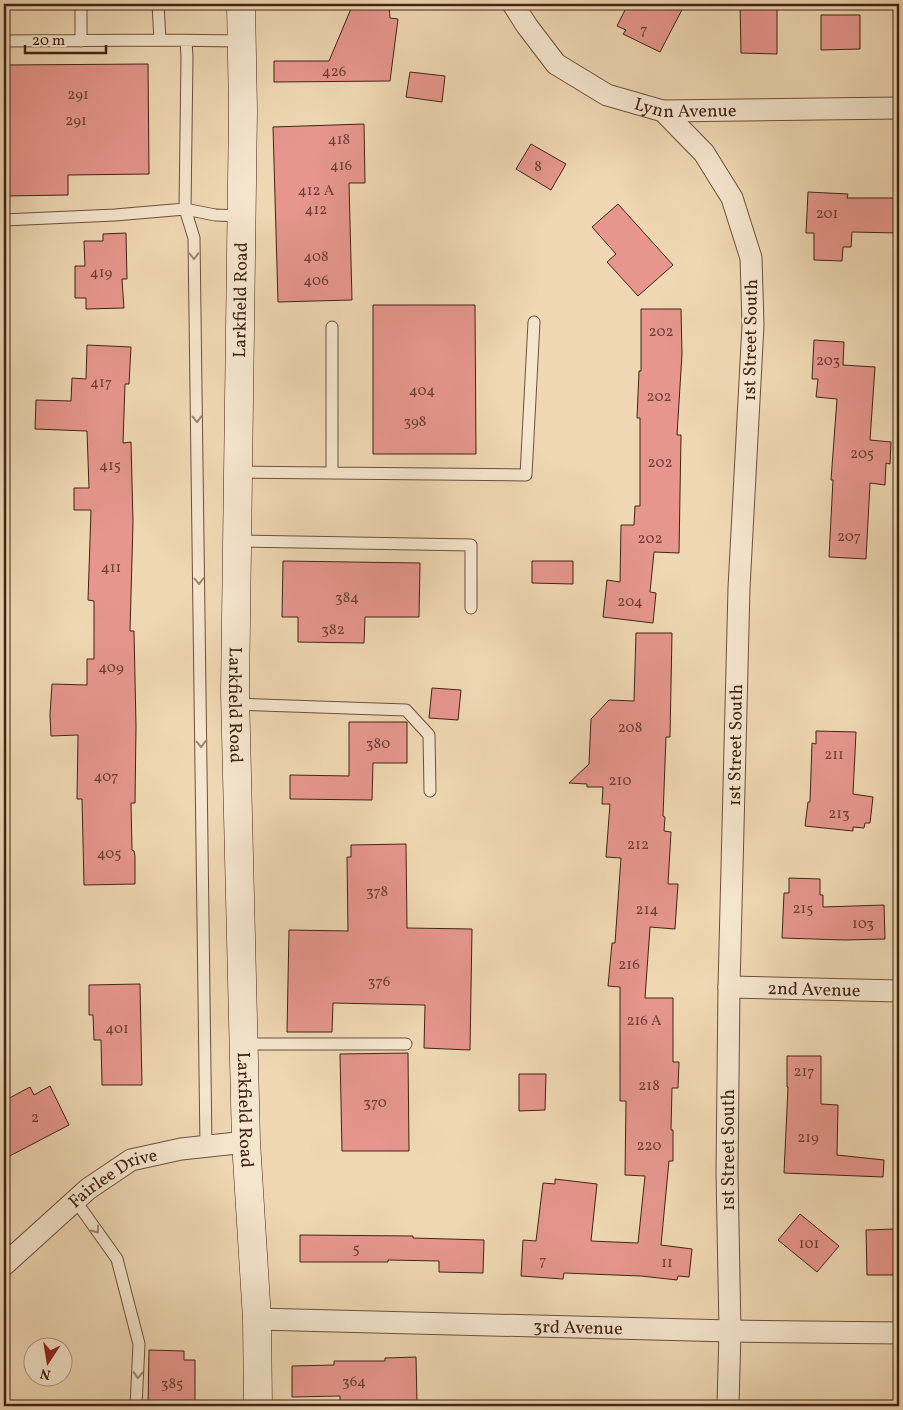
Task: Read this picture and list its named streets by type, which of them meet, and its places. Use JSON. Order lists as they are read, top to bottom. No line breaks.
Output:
{"streets":{"main road":["Larkfield Road"],"street":["Lynn Avenue","1st Street South","2nd Avenue","Fairlee Drive","3rd Avenue"]},"crossings":[["Lynn Avenue","1st Street South"],["Larkfield Road","Fairlee Drive"],["Larkfield Road","3rd Avenue"],["1st Street South","2nd Avenue"],["1st Street South","3rd Avenue"]],"house_numbers":["7","426","291","291","418","416","8","412 A","412","201","408","419","406","202","203","417","404","202","398","205","202","415","207","202","411","384","204","382","409","208","380","211","407","210","213","212","405","378","215","214","103","216","376","216 A","401","217","218","370","2","219","220","101","5","7","11","364","385"],"scale_bar":"20 m","north":"bottom"}
